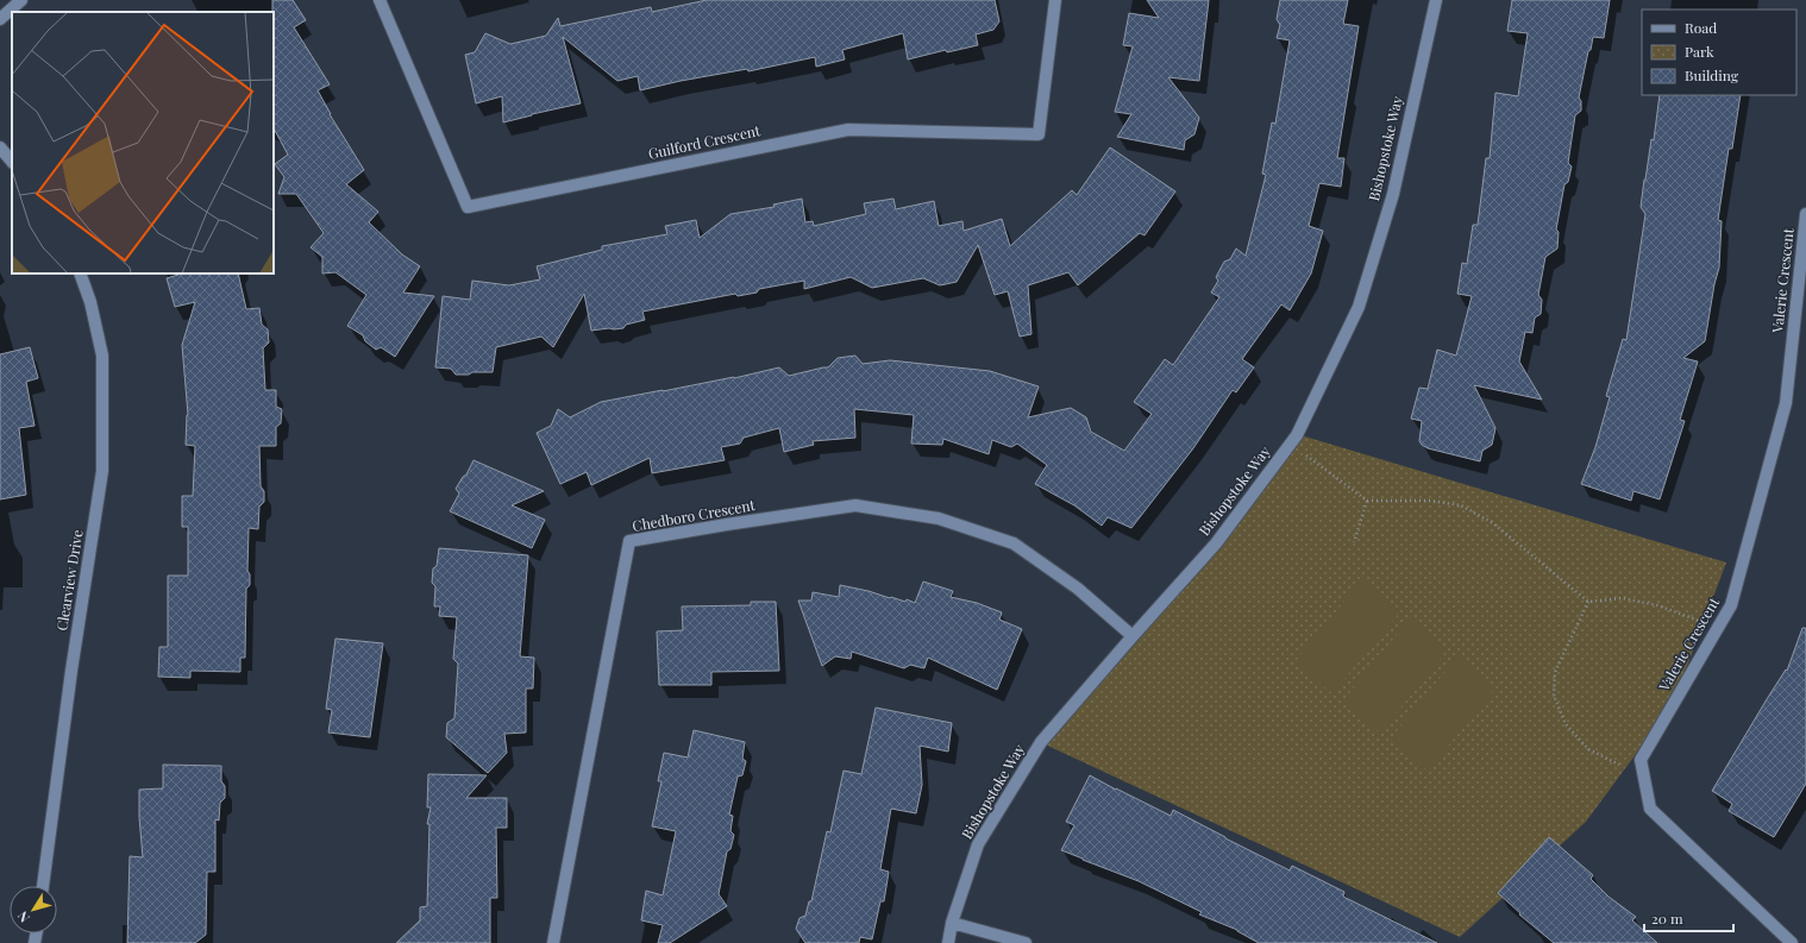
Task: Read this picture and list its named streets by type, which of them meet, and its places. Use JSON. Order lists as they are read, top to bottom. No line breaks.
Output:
{"streets":{"street":["Guilford Crescent","Bishopstoke Way","Valerie Crescent","Chedboro Crescent","Clearview Drive"]},"crossings":[["Bishopstoke Way","Chedboro Crescent"]],"legend":["Road","Park","Building"],"scale_bar":"20 m","north":"bottom left"}
